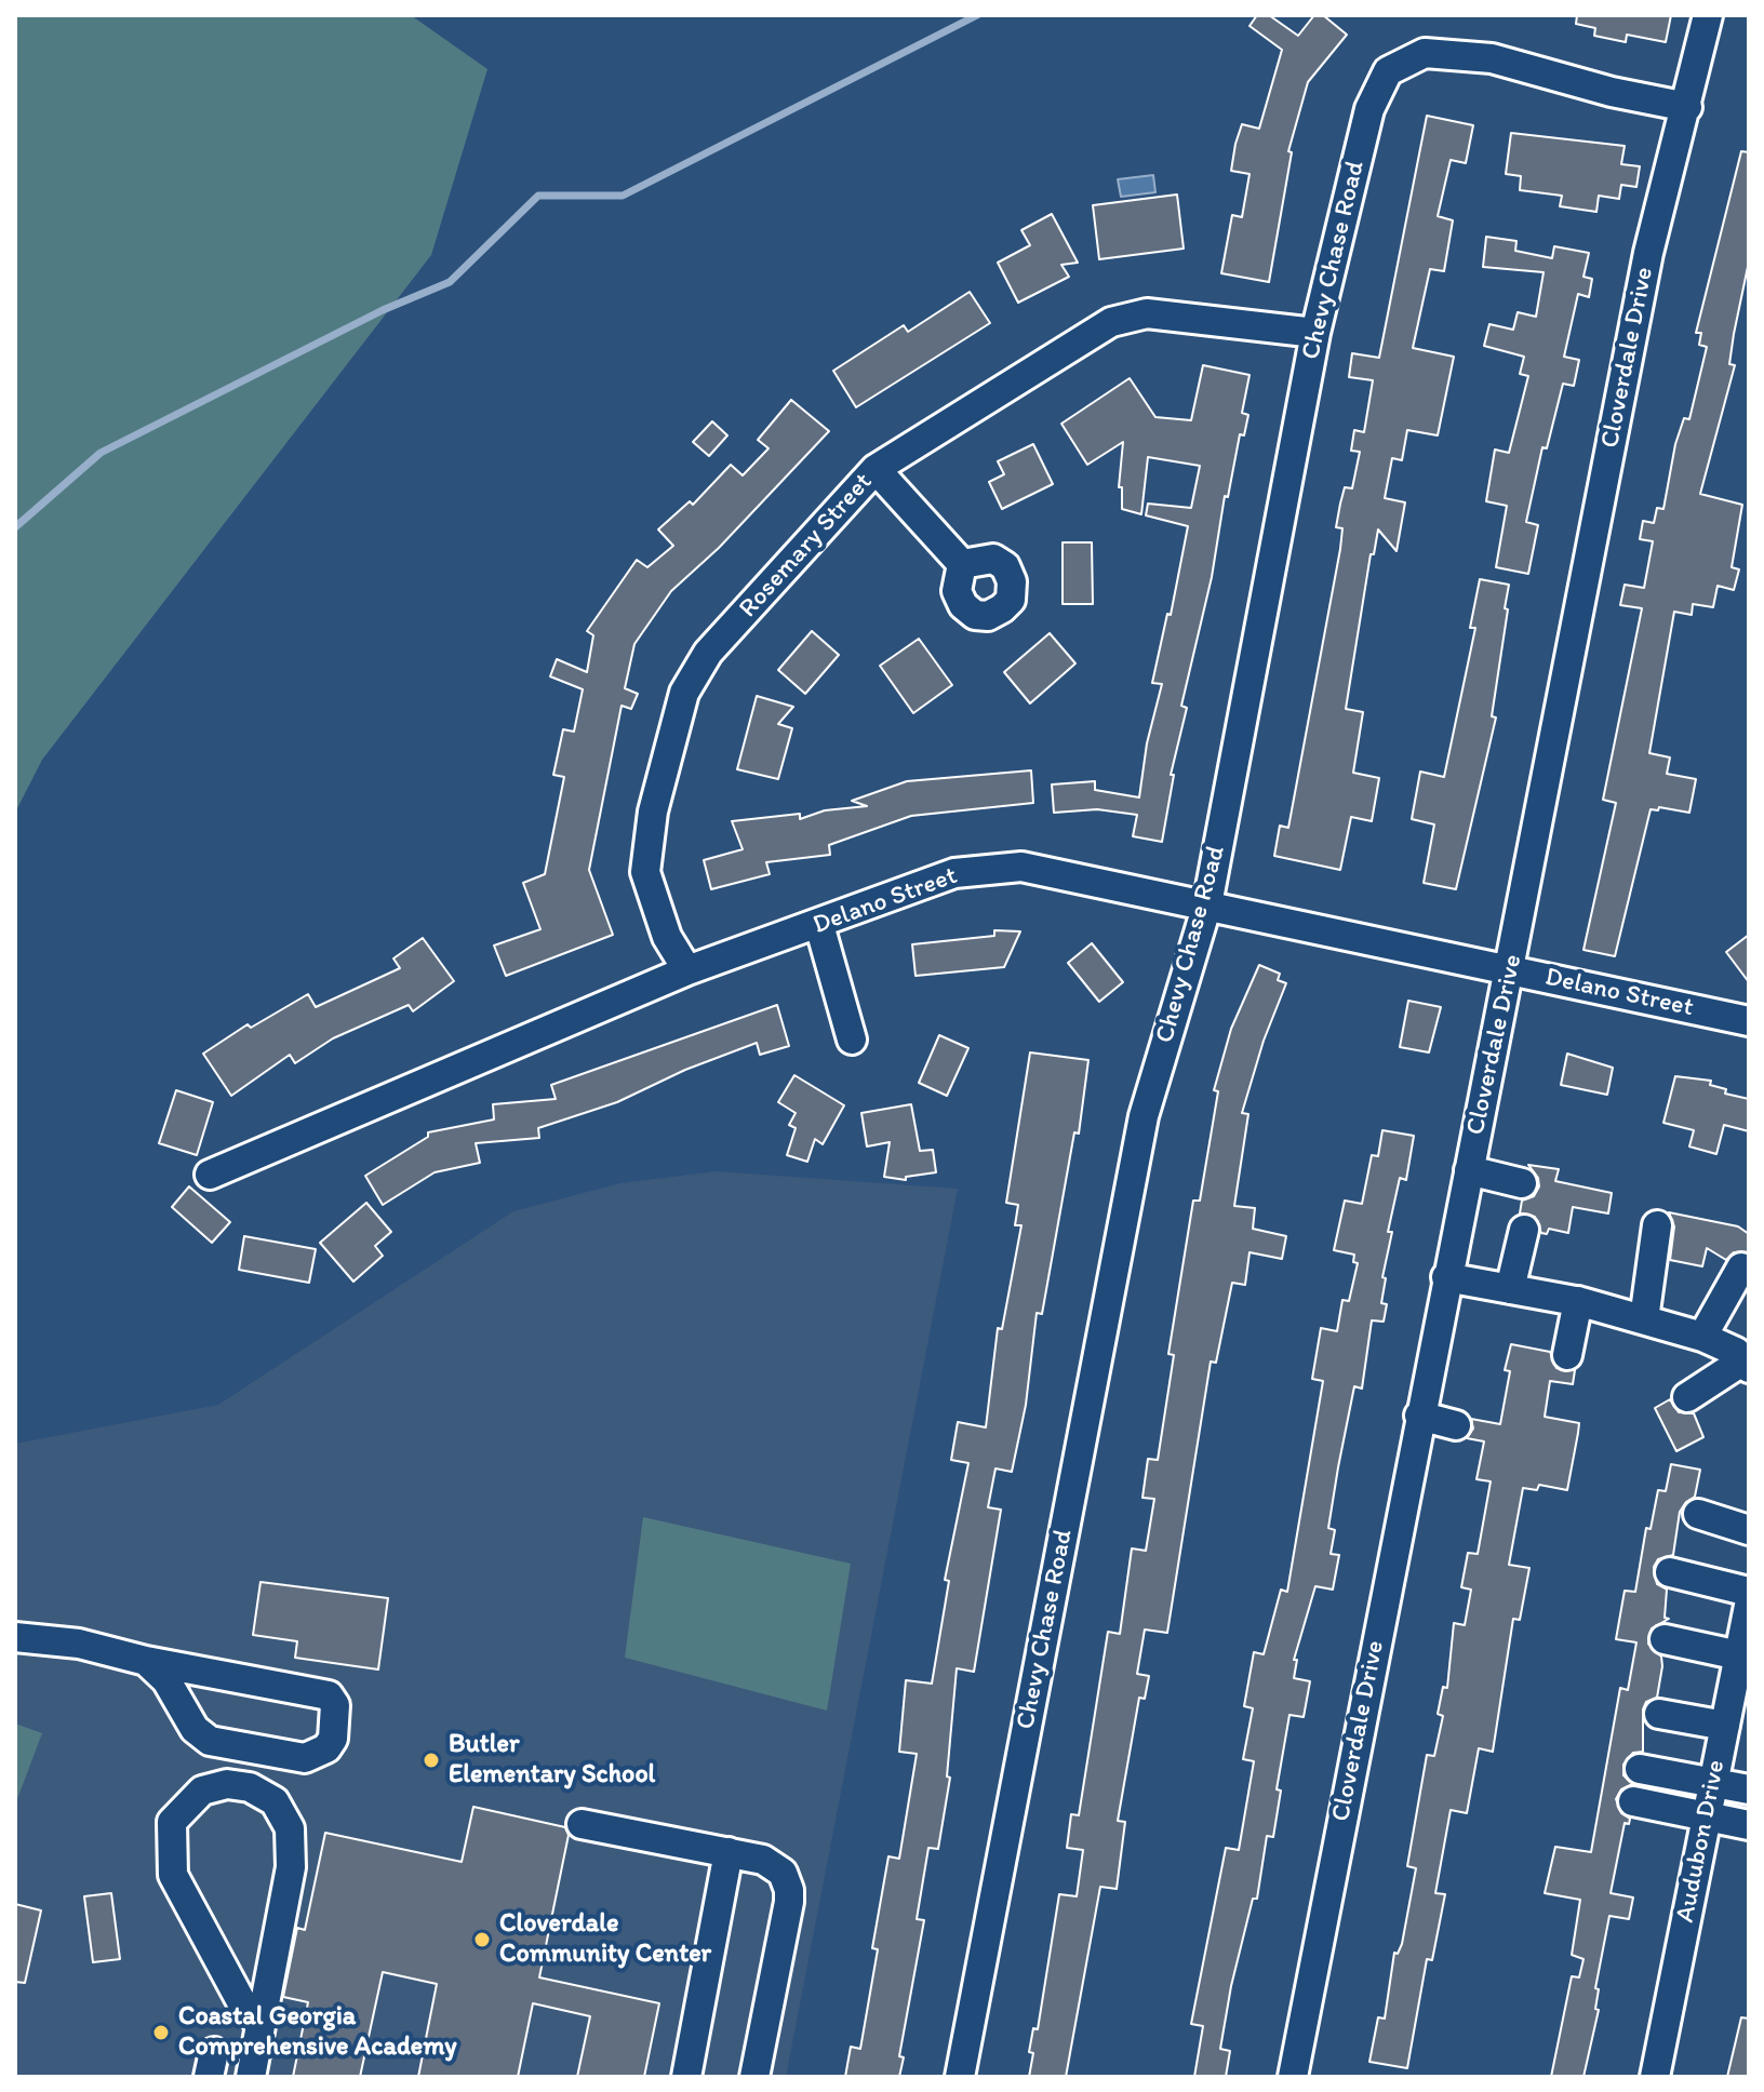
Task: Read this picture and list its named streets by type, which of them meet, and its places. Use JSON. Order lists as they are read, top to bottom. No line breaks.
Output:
{"streets":{"street":["Chevy Chase Road","Cloverdale Drive","Rosemary Street","Delano Street","Audubon Drive"]},"crossings":[["Chevy Chase Road","Cloverdale Drive"],["Chevy Chase Road","Rosemary Street"],["Chevy Chase Road","Delano Street"],["Cloverdale Drive","Delano Street"],["Rosemary Street","Delano Street"]],"places":["Butler Elementary School","Cloverdale Community Center","Coastal Georgia Comprehensive Academy"]}
